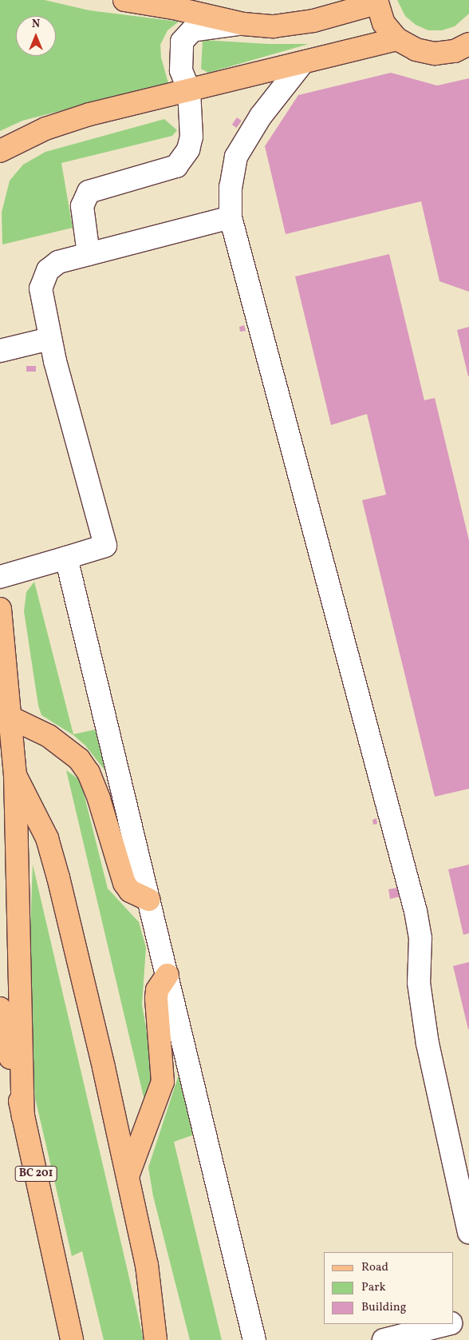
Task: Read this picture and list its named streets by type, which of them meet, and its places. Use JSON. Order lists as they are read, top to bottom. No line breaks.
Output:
{"streets":{"main road":["BC 201"]},"legend":["Road","Park","Building"],"north":"top"}
